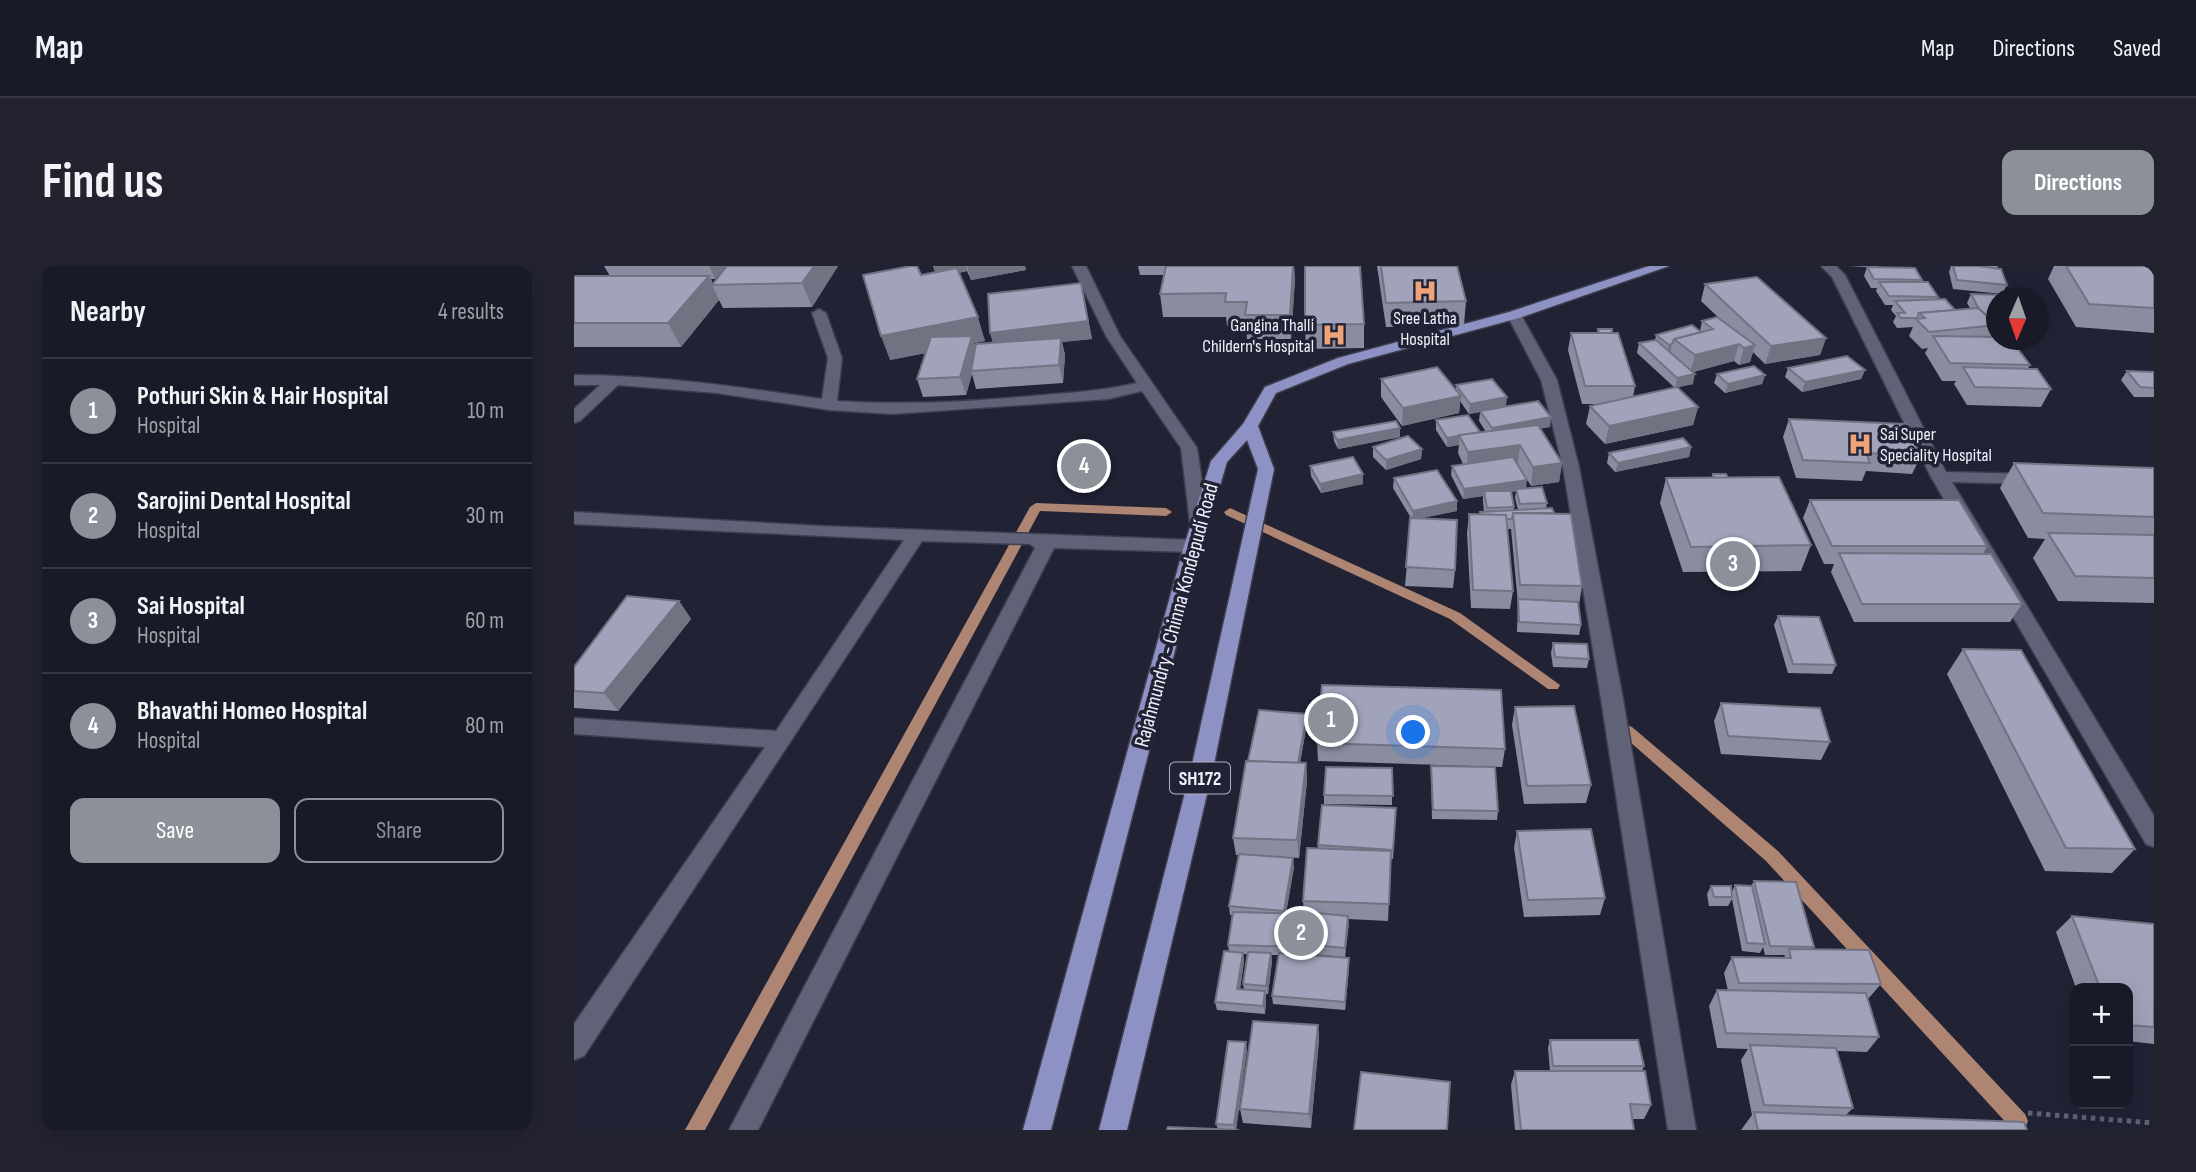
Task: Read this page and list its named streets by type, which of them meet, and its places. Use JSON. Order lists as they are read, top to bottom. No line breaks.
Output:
{"streets":{"main road":["Rajahmundry - Chinna Kondepudi Road","SH172"]},"crossings":[["Rajahmundry - Chinna Kondepudi Road","SH172"]],"places":{"hospital":["Sree Latha Hospital","Gangina Thalli Childern's Hospital","Sai Super Speciality Hospital"]},"north":"bottom","page":{"header":"Map","nav":["Map","Directions","Saved"],"buttons":["Directions",["Save","Share"]],"title":"Find us","heading":["Nearby","4 results"],"list":[{"mark":"1","name":"Pothuri Skin & Hair Hospital","note":"Hospital","value":"10 m"},{"mark":"2","name":"Sarojini Dental Hospital","note":"Hospital","value":"30 m"},{"mark":"3","name":"Sai Hospital","note":"Hospital","value":"60 m"},{"mark":"4","name":"Bhavathi Homeo Hospital","note":"Hospital","value":"80 m"}],"pins":["4","3","1","2"],"map_buttons":["+","−"]}}
